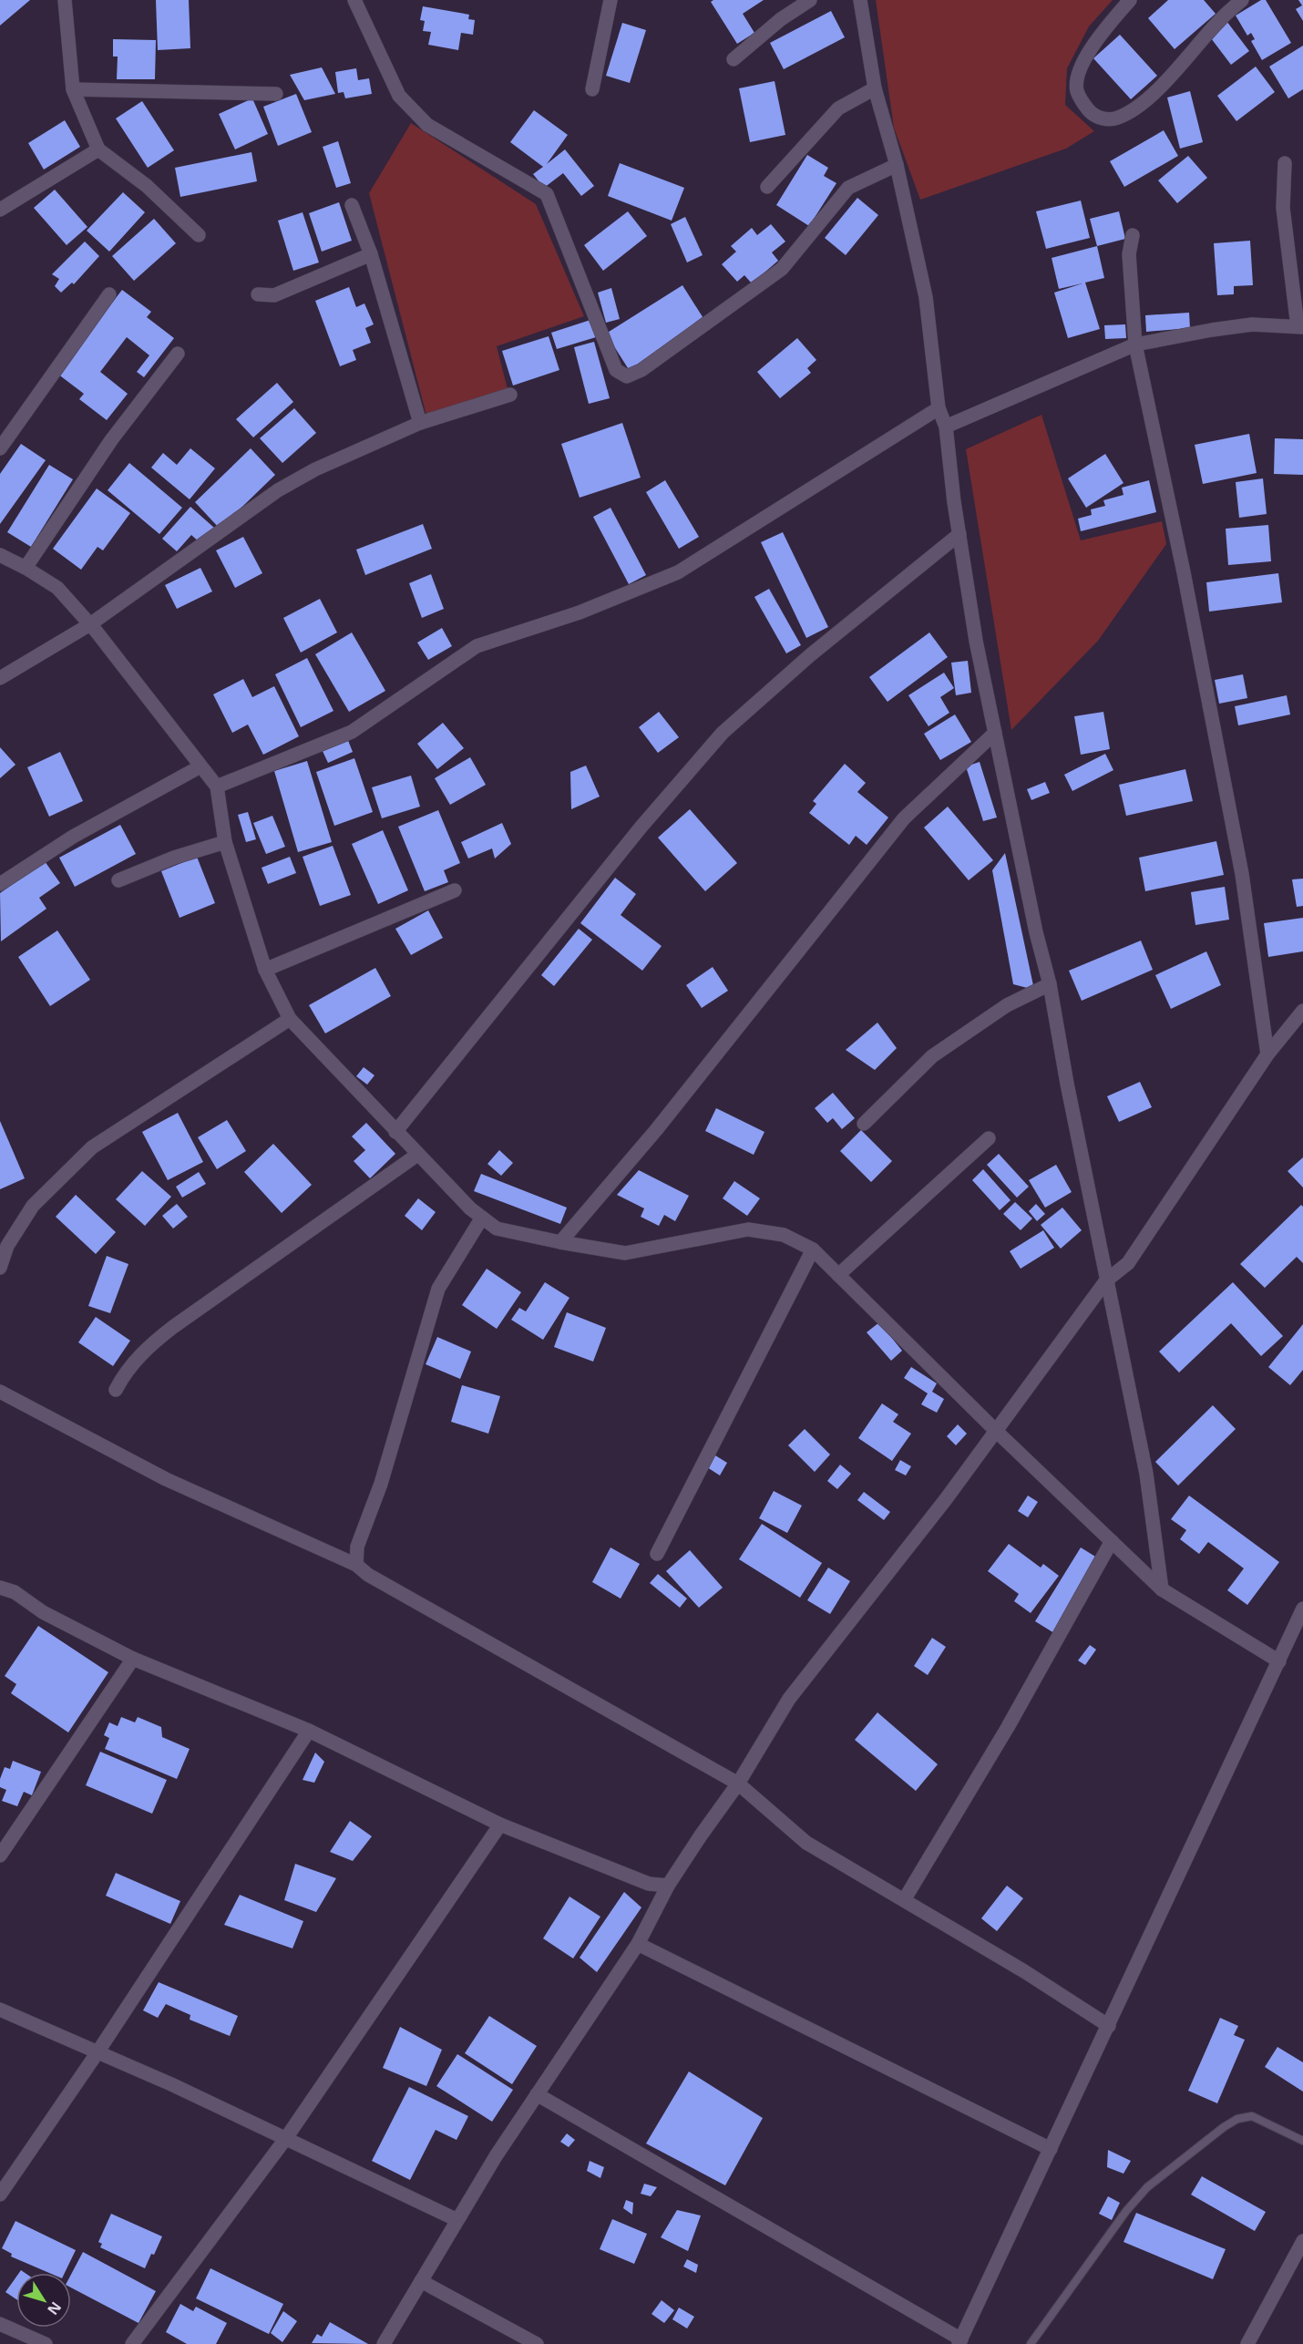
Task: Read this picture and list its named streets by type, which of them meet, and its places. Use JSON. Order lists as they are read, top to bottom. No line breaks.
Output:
{"north":"bottom right"}
